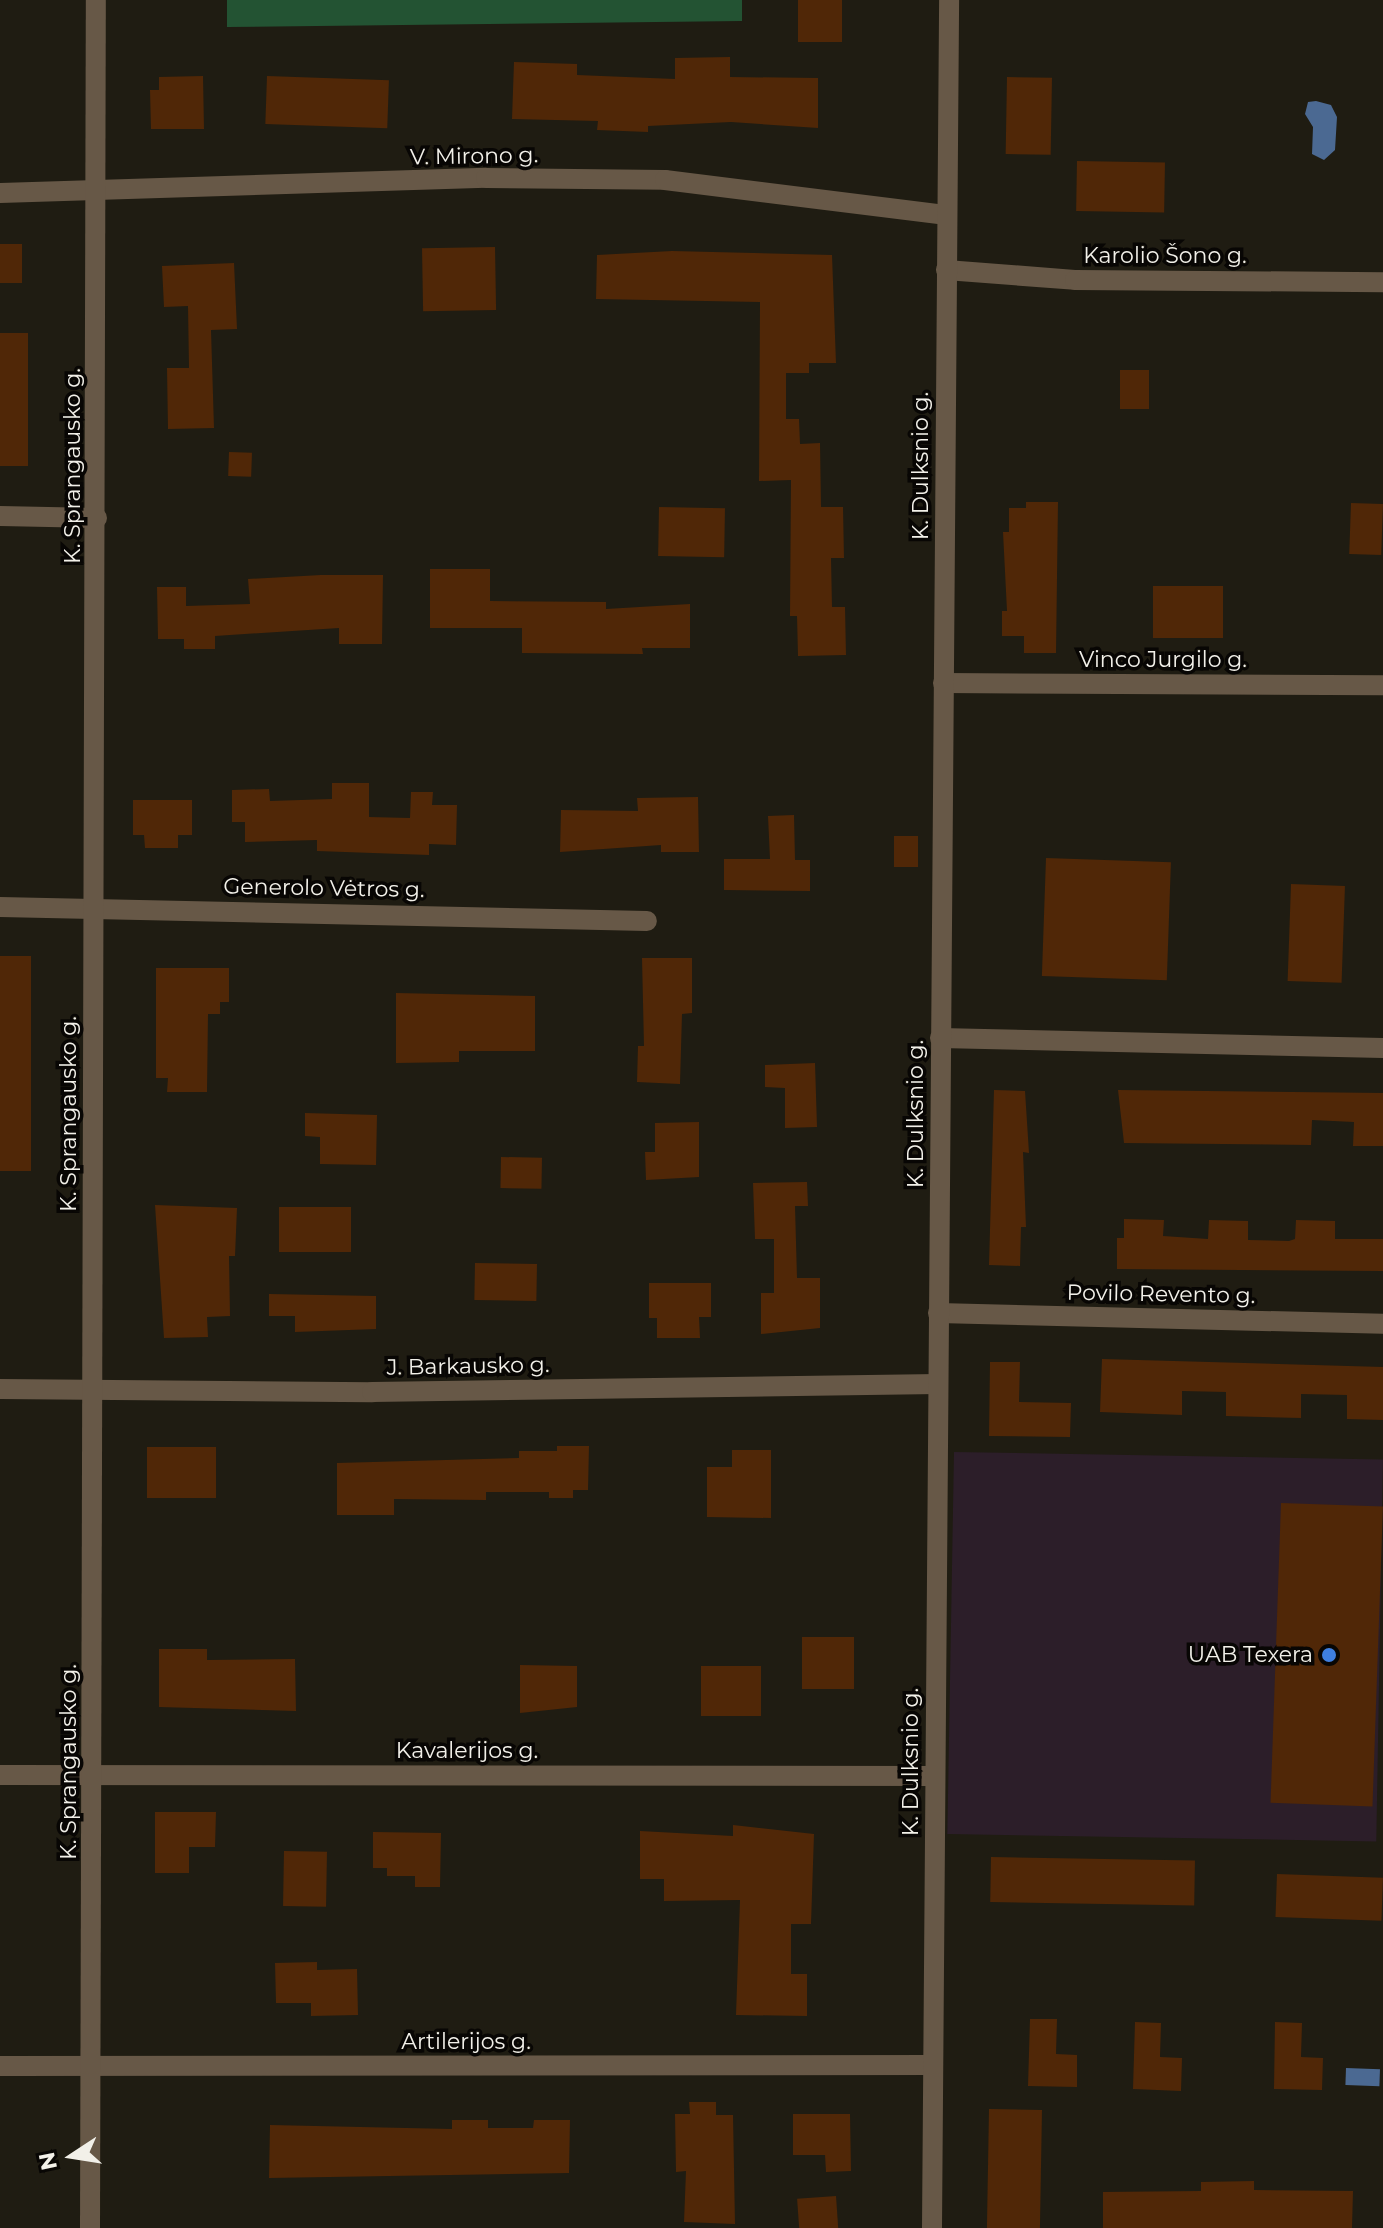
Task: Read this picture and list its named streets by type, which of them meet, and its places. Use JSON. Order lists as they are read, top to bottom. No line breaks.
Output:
{"streets":{"street":["V. Mirono g.","Karolio Šono g.","K. Sprangausko g.","K. Dulksnio g.","Vinco Jurgilo g.","Generolo Vėtros g.","Povilo Revento g.","J. Barkausko g.","Kavalerijos g.","Artilerijos g."]},"crossings":[["V. Mirono g.","K. Sprangausko g."],["V. Mirono g.","K. Dulksnio g."],["Karolio Šono g.","K. Dulksnio g."],["K. Sprangausko g.","Generolo Vėtros g."],["K. Sprangausko g.","J. Barkausko g."],["K. Sprangausko g.","Kavalerijos g."],["K. Sprangausko g.","Artilerijos g."],["K. Dulksnio g.","Vinco Jurgilo g."],["K. Dulksnio g.","Povilo Revento g."],["K. Dulksnio g.","J. Barkausko g."],["K. Dulksnio g.","Kavalerijos g."],["K. Dulksnio g.","Artilerijos g."]],"places":["UAB Texera"],"north":"left"}
